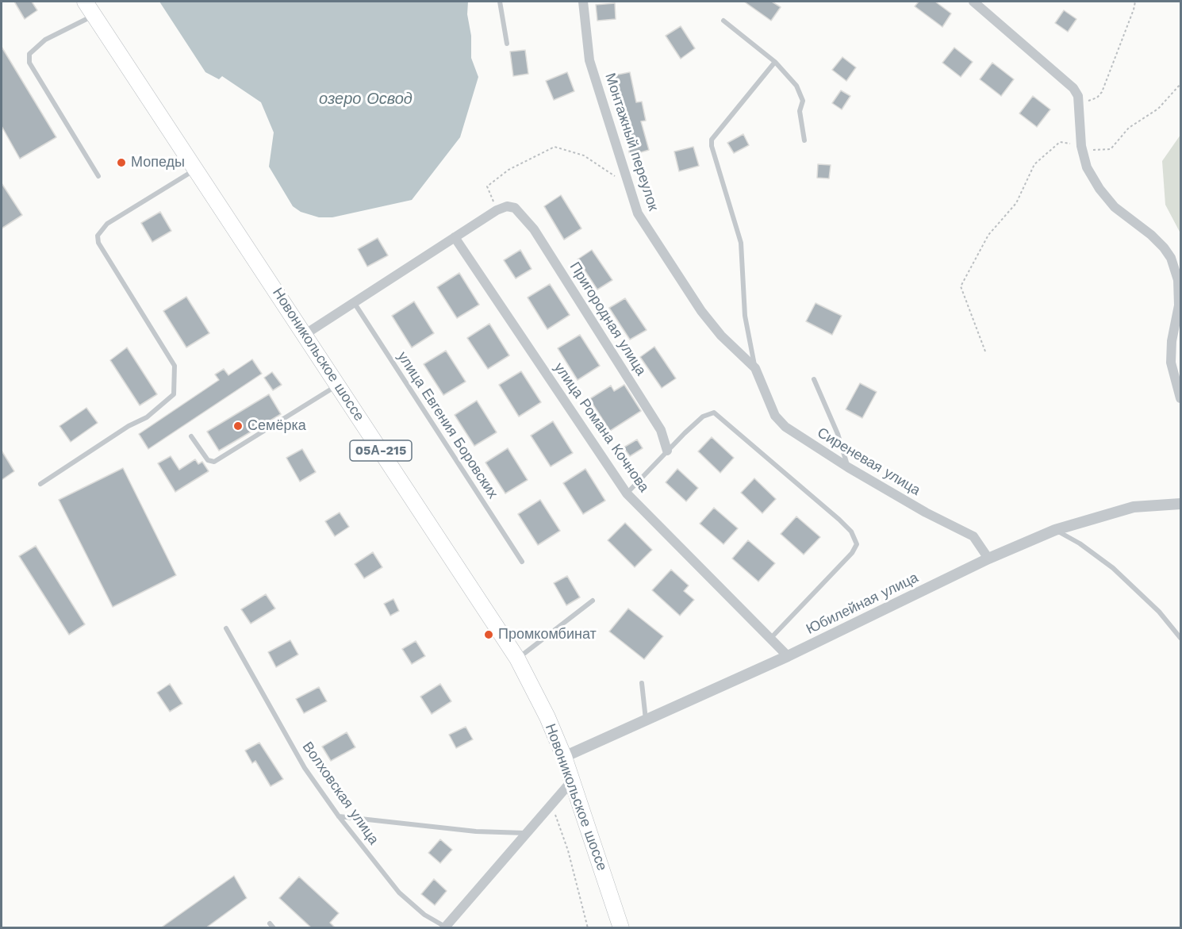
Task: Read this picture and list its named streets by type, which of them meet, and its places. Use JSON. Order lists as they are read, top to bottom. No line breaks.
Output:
{"streets":{"highway":["Новоникольское шоссе","05А-215"],"street":["Монтажный переулок","Пригородная улица","улица Романа Кочнова","Сиреневая улица","Юбилейная улица"],"lane":["улица Евгения Боровских","Волховская улица"]},"crossings":[["Монтажный переулок","Сиреневая улица"],["Новоникольское шоссе","Юбилейная улица"],["улица Романа Кочнова","Юбилейная улица"],["Сиреневая улица","Юбилейная улица"]],"water":["озеро Освод"],"places":["Мопеды","Семёрка","Промкомбинат"]}
